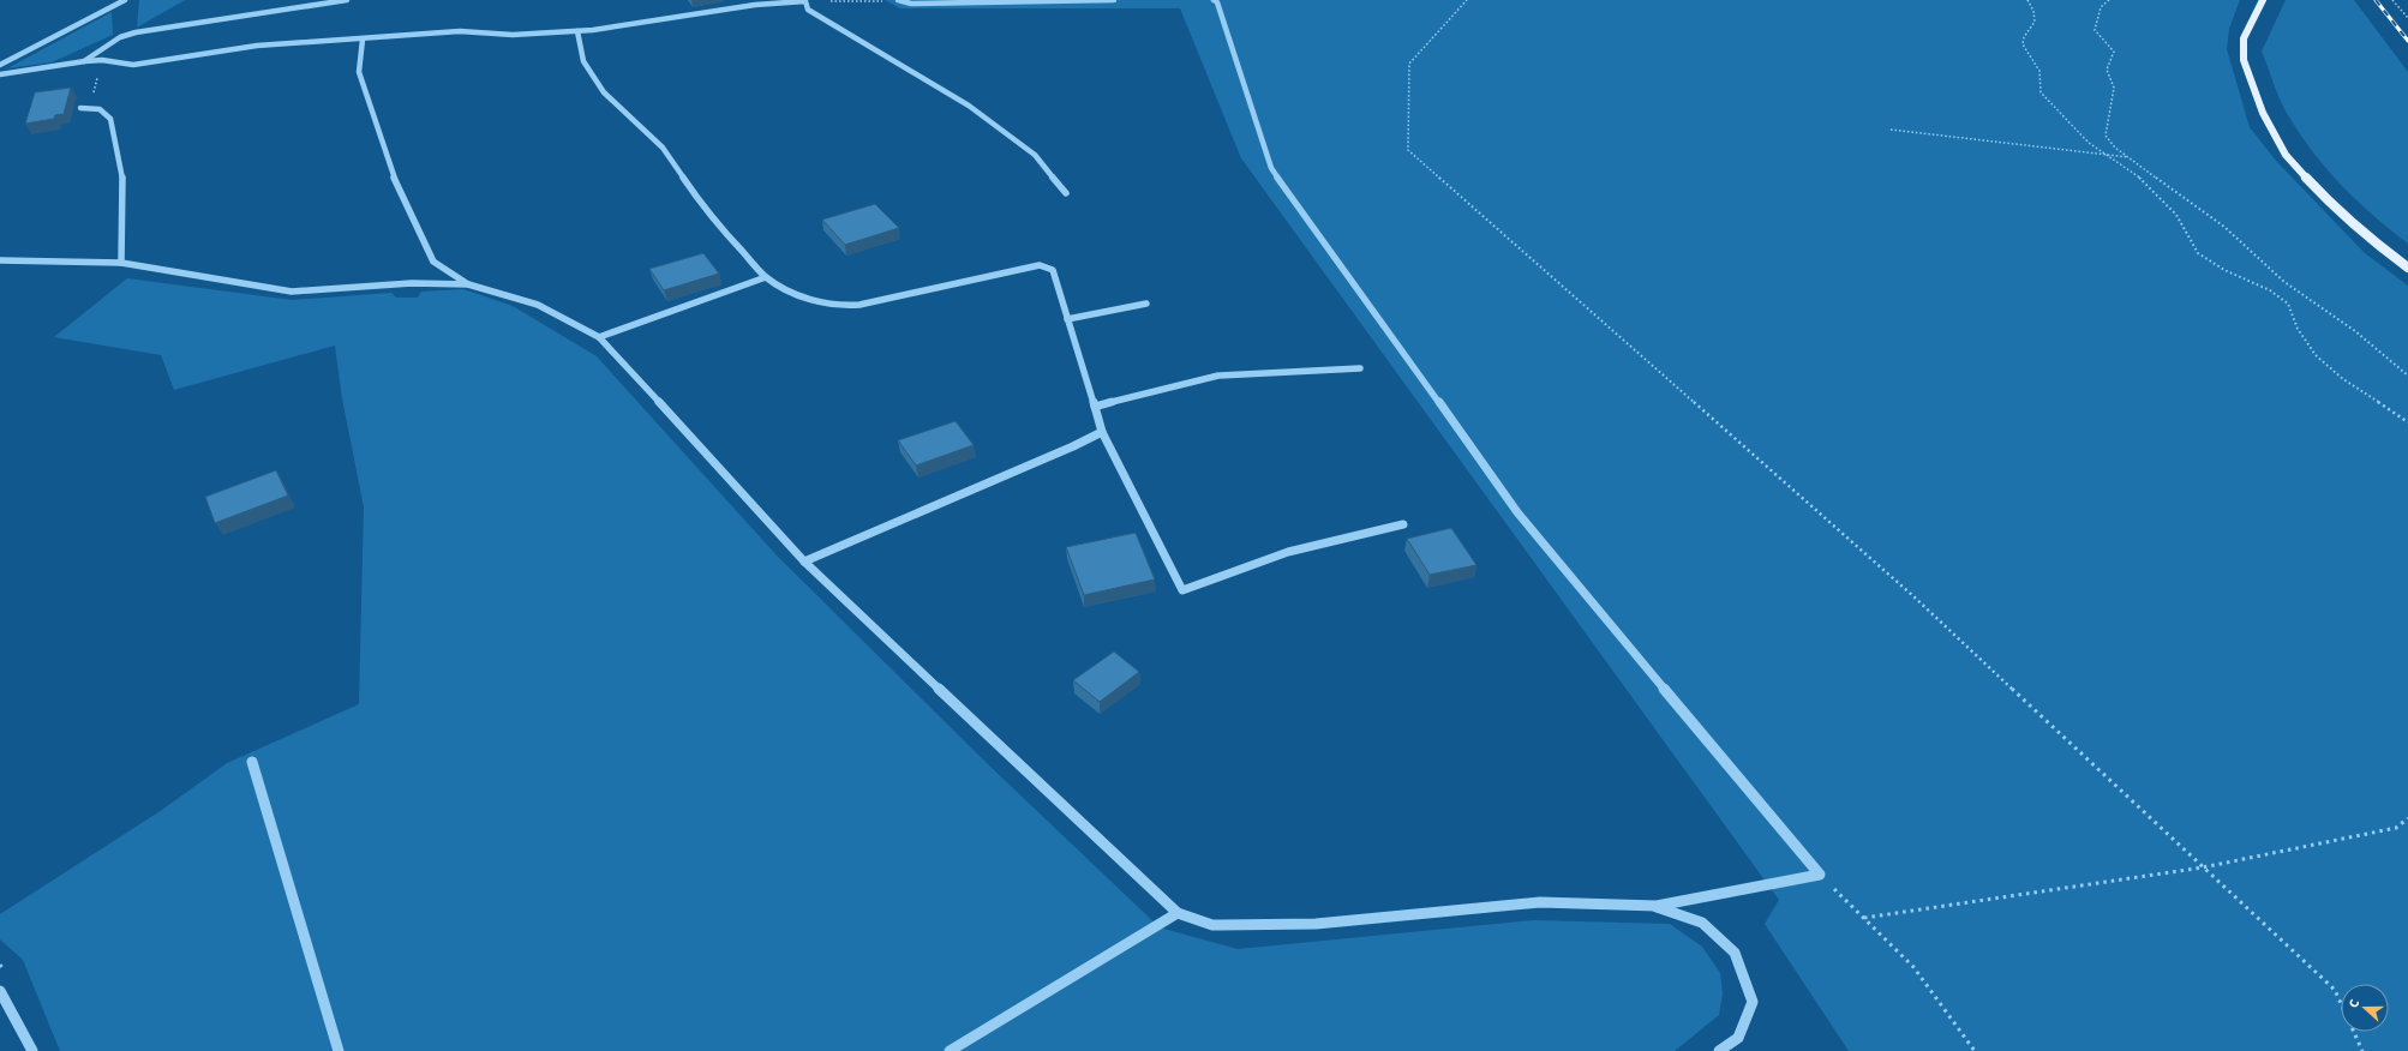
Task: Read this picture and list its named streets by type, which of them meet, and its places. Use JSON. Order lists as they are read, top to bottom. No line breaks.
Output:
{"north":"left"}
